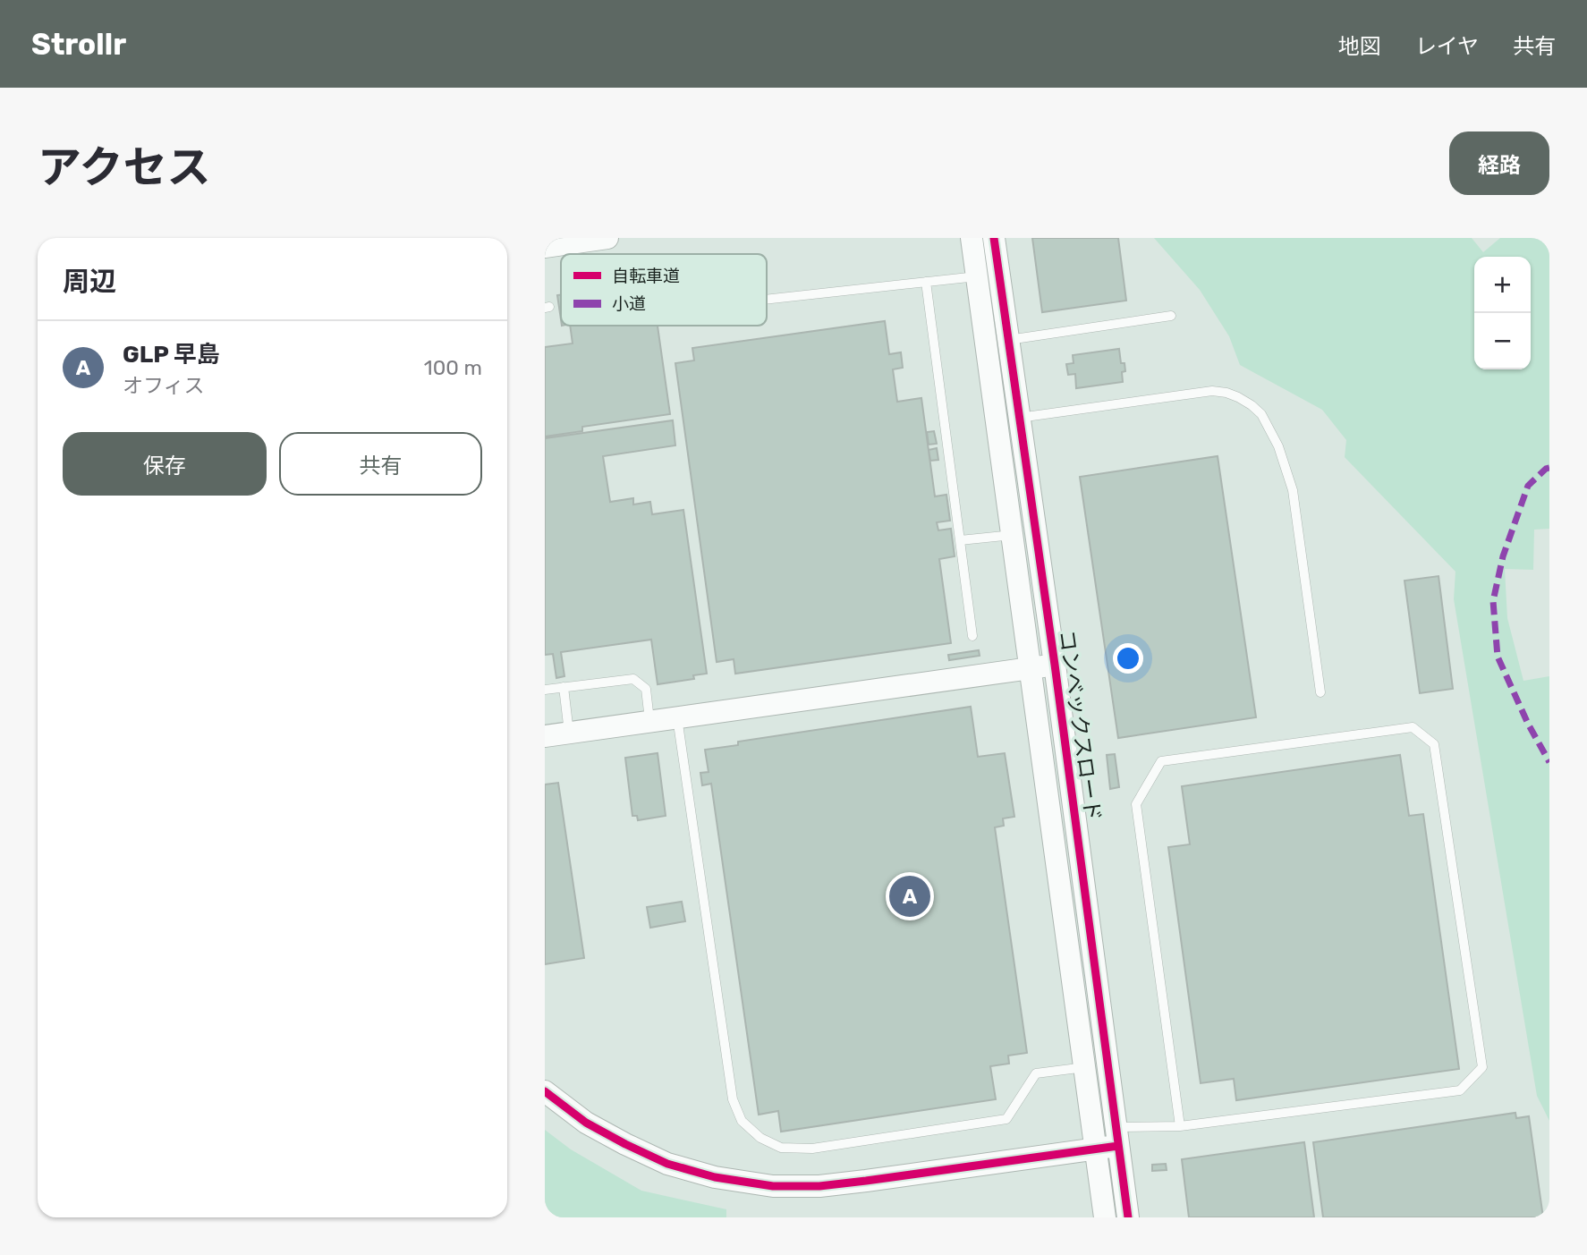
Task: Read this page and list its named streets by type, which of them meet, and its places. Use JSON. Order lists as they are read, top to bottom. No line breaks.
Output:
{"streets":{"street":["コンベックスロード"]},"legend":["自転車道","小道"],"page":{"header":"Strollr","nav":["地図","レイヤ","共有"],"title":"アクセス","buttons":["経路",["保存","共有"]],"heading":"周辺","map_buttons":["+","−"],"list":[{"mark":"A","name":"GLP 早島","note":"オフィス","value":"100 m"}],"pins":"A"}}
